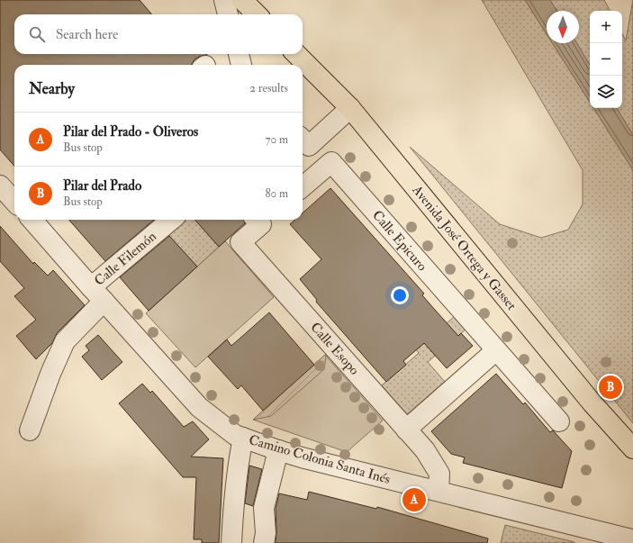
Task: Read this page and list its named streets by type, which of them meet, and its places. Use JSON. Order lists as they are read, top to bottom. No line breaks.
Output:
{"streets":{"main road":["Avenida José Ortega y Gasset"],"street":["Calle Epicuro","Calle Filemón","Calle Esopo","Camino Colonia Santa Inés"]},"crossings":[["Calle Filemón","Camino Colonia Santa Inés"],["Calle Esopo","Camino Colonia Santa Inés"]],"north":"bottom","page":{"map_buttons":["+","−"],"search":"Search here","heading":["Nearby","2 results"],"list":[{"mark":"A","name":"Pilar del Prado - Oliveros","note":"Bus stop","value":"70 m"},{"mark":"B","name":"Pilar del Prado","note":"Bus stop","value":"80 m"}],"pins":["B","A"]}}
